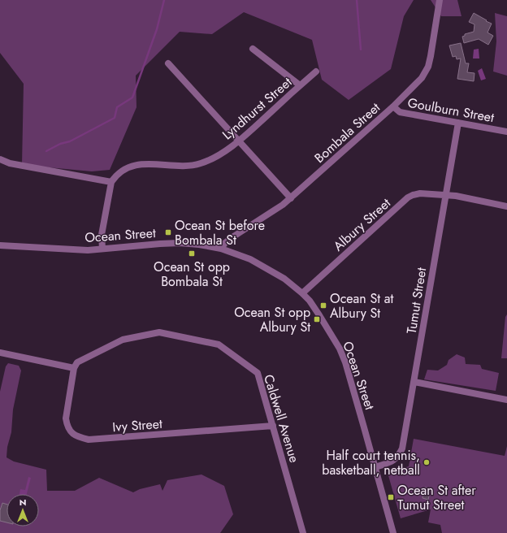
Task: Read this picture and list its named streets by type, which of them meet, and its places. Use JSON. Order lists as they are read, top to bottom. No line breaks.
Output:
{"streets":{"street":["Lyndhurst Street","Goulburn Street","Bombala Street","Albury Street","Ocean Street","Tumut Street","Caldwell Avenue","Ivy Street"]},"crossings":[["Lyndhurst Street","Ocean Street"],["Goulburn Street","Bombala Street"],["Goulburn Street","Tumut Street"],["Bombala Street","Ocean Street"],["Albury Street","Ocean Street"],["Albury Street","Tumut Street"],["Ocean Street","Tumut Street"],["Caldwell Avenue","Ivy Street"]],"places":{"transit":["Ocean St before Bombala St","Ocean St opp Bombala St","Ocean St at Albury St","Ocean St opp Albury St","Ocean St after Tumut Street"],"other":["Half court tennis, basketball, netball"]},"north":"top"}
